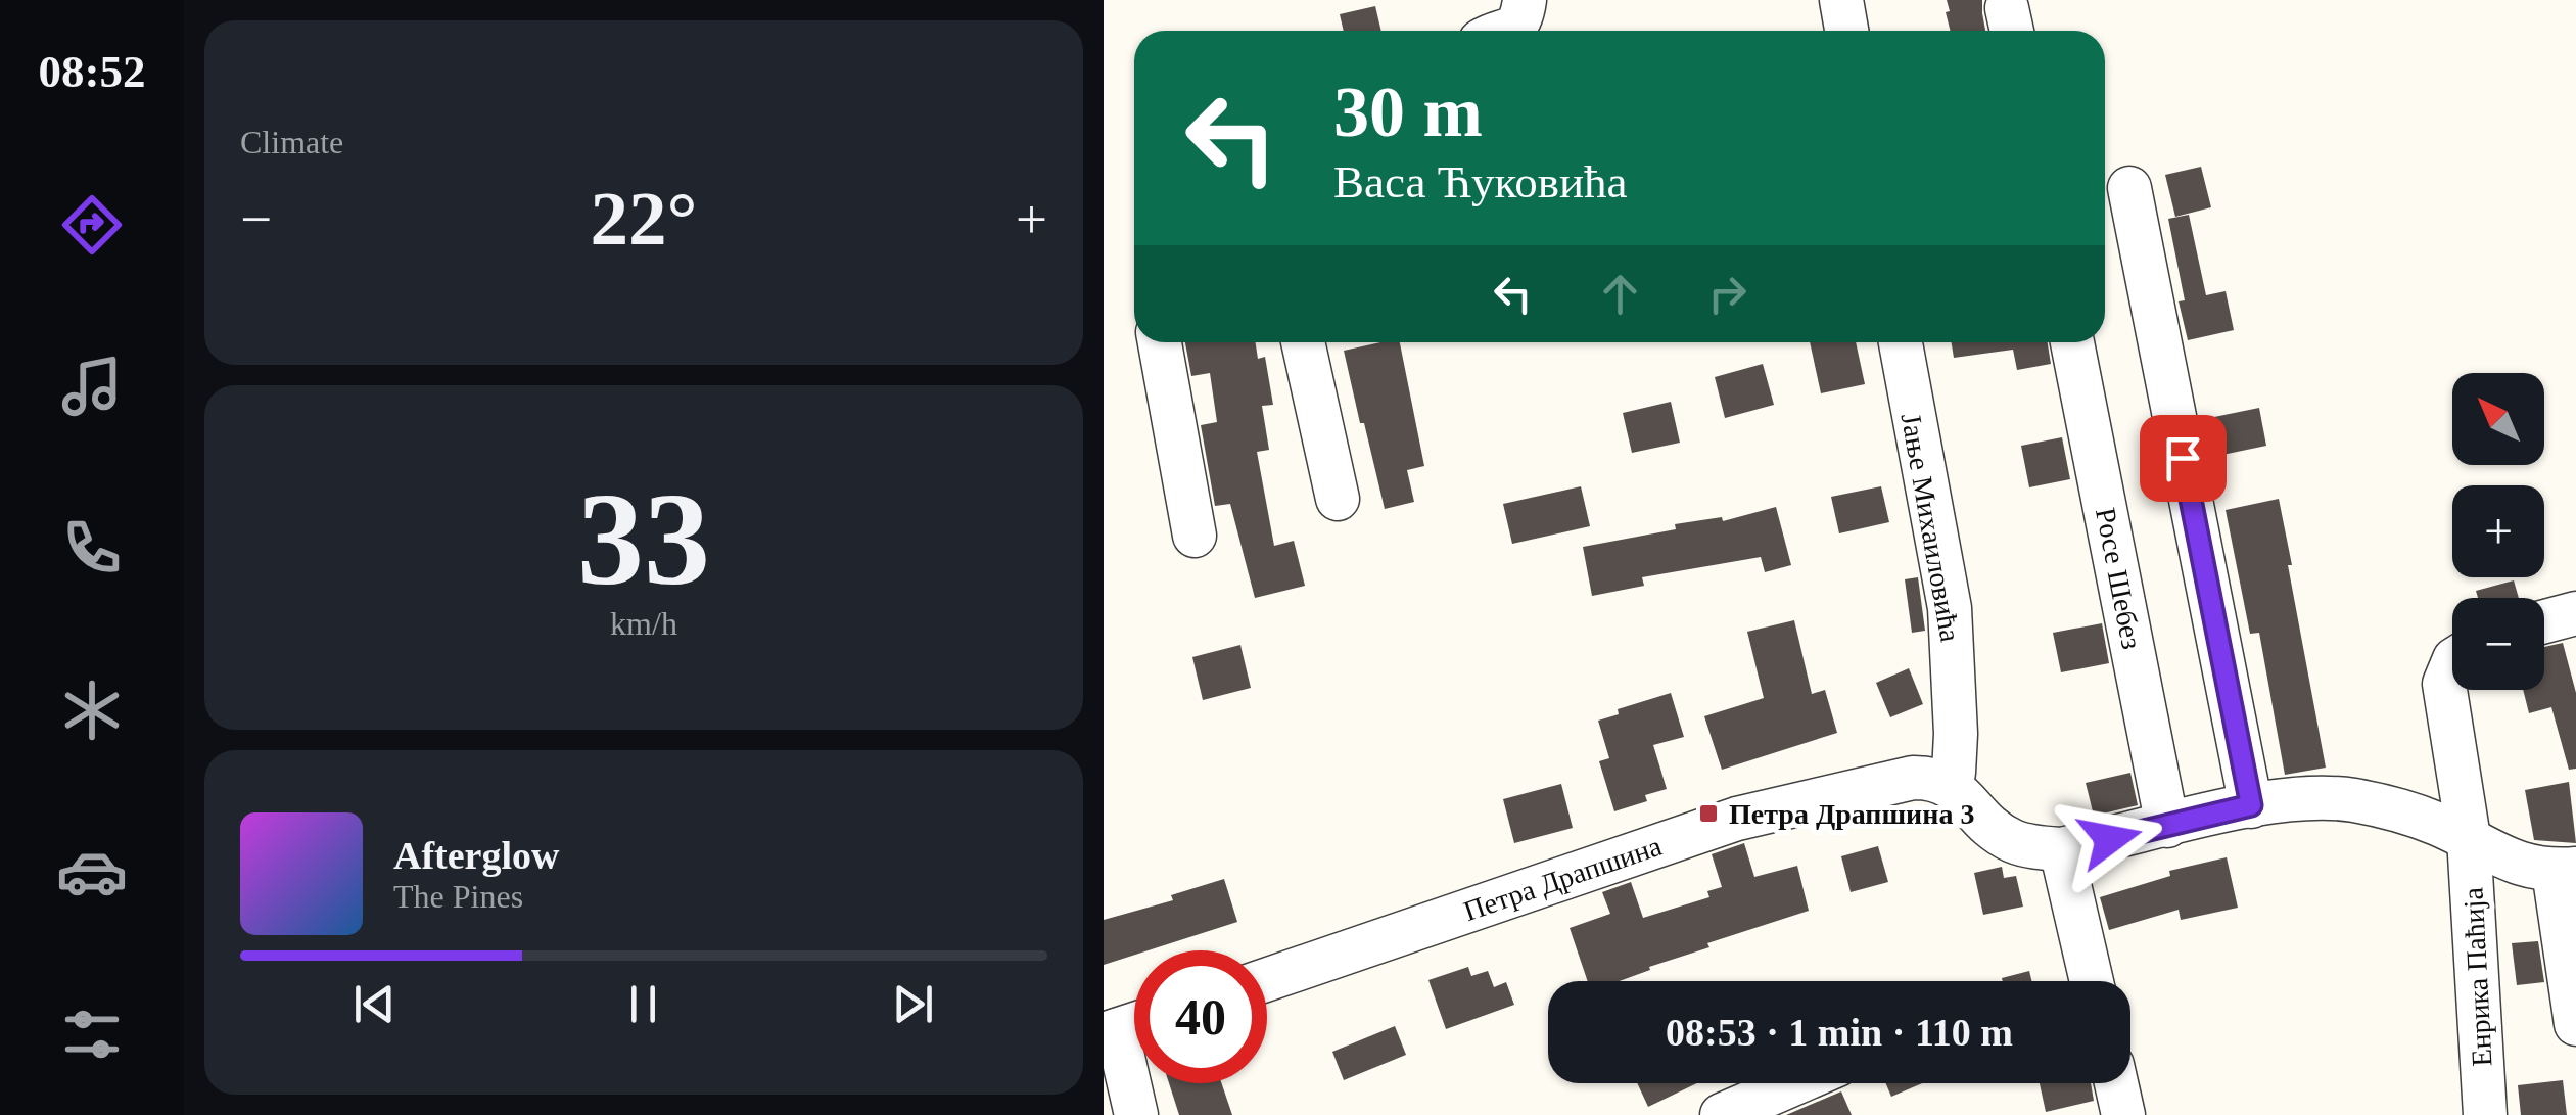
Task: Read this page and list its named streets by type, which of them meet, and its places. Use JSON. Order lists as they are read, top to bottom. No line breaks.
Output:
{"streets":{"street":["Јање Михаиловића","Росе Шебез","Петра Драпшина","Енрика Паћија"]},"crossings":[["Јање Михаиловића","Петра Драпшина"]],"places":{"transit":["Петра Драпшина 3"]},"north":"top left","page":{"tabs":"08:52","tile":["Climate",["33","km/h"]],"turn":["30 m","Васа Ћуковића"],"heat":["−","22°","+"],"map_buttons":["+","−"],"song":["Afterglow","The Pines"],"limit":"40","trip":"08:53 · 1 min · 110 m"}}
